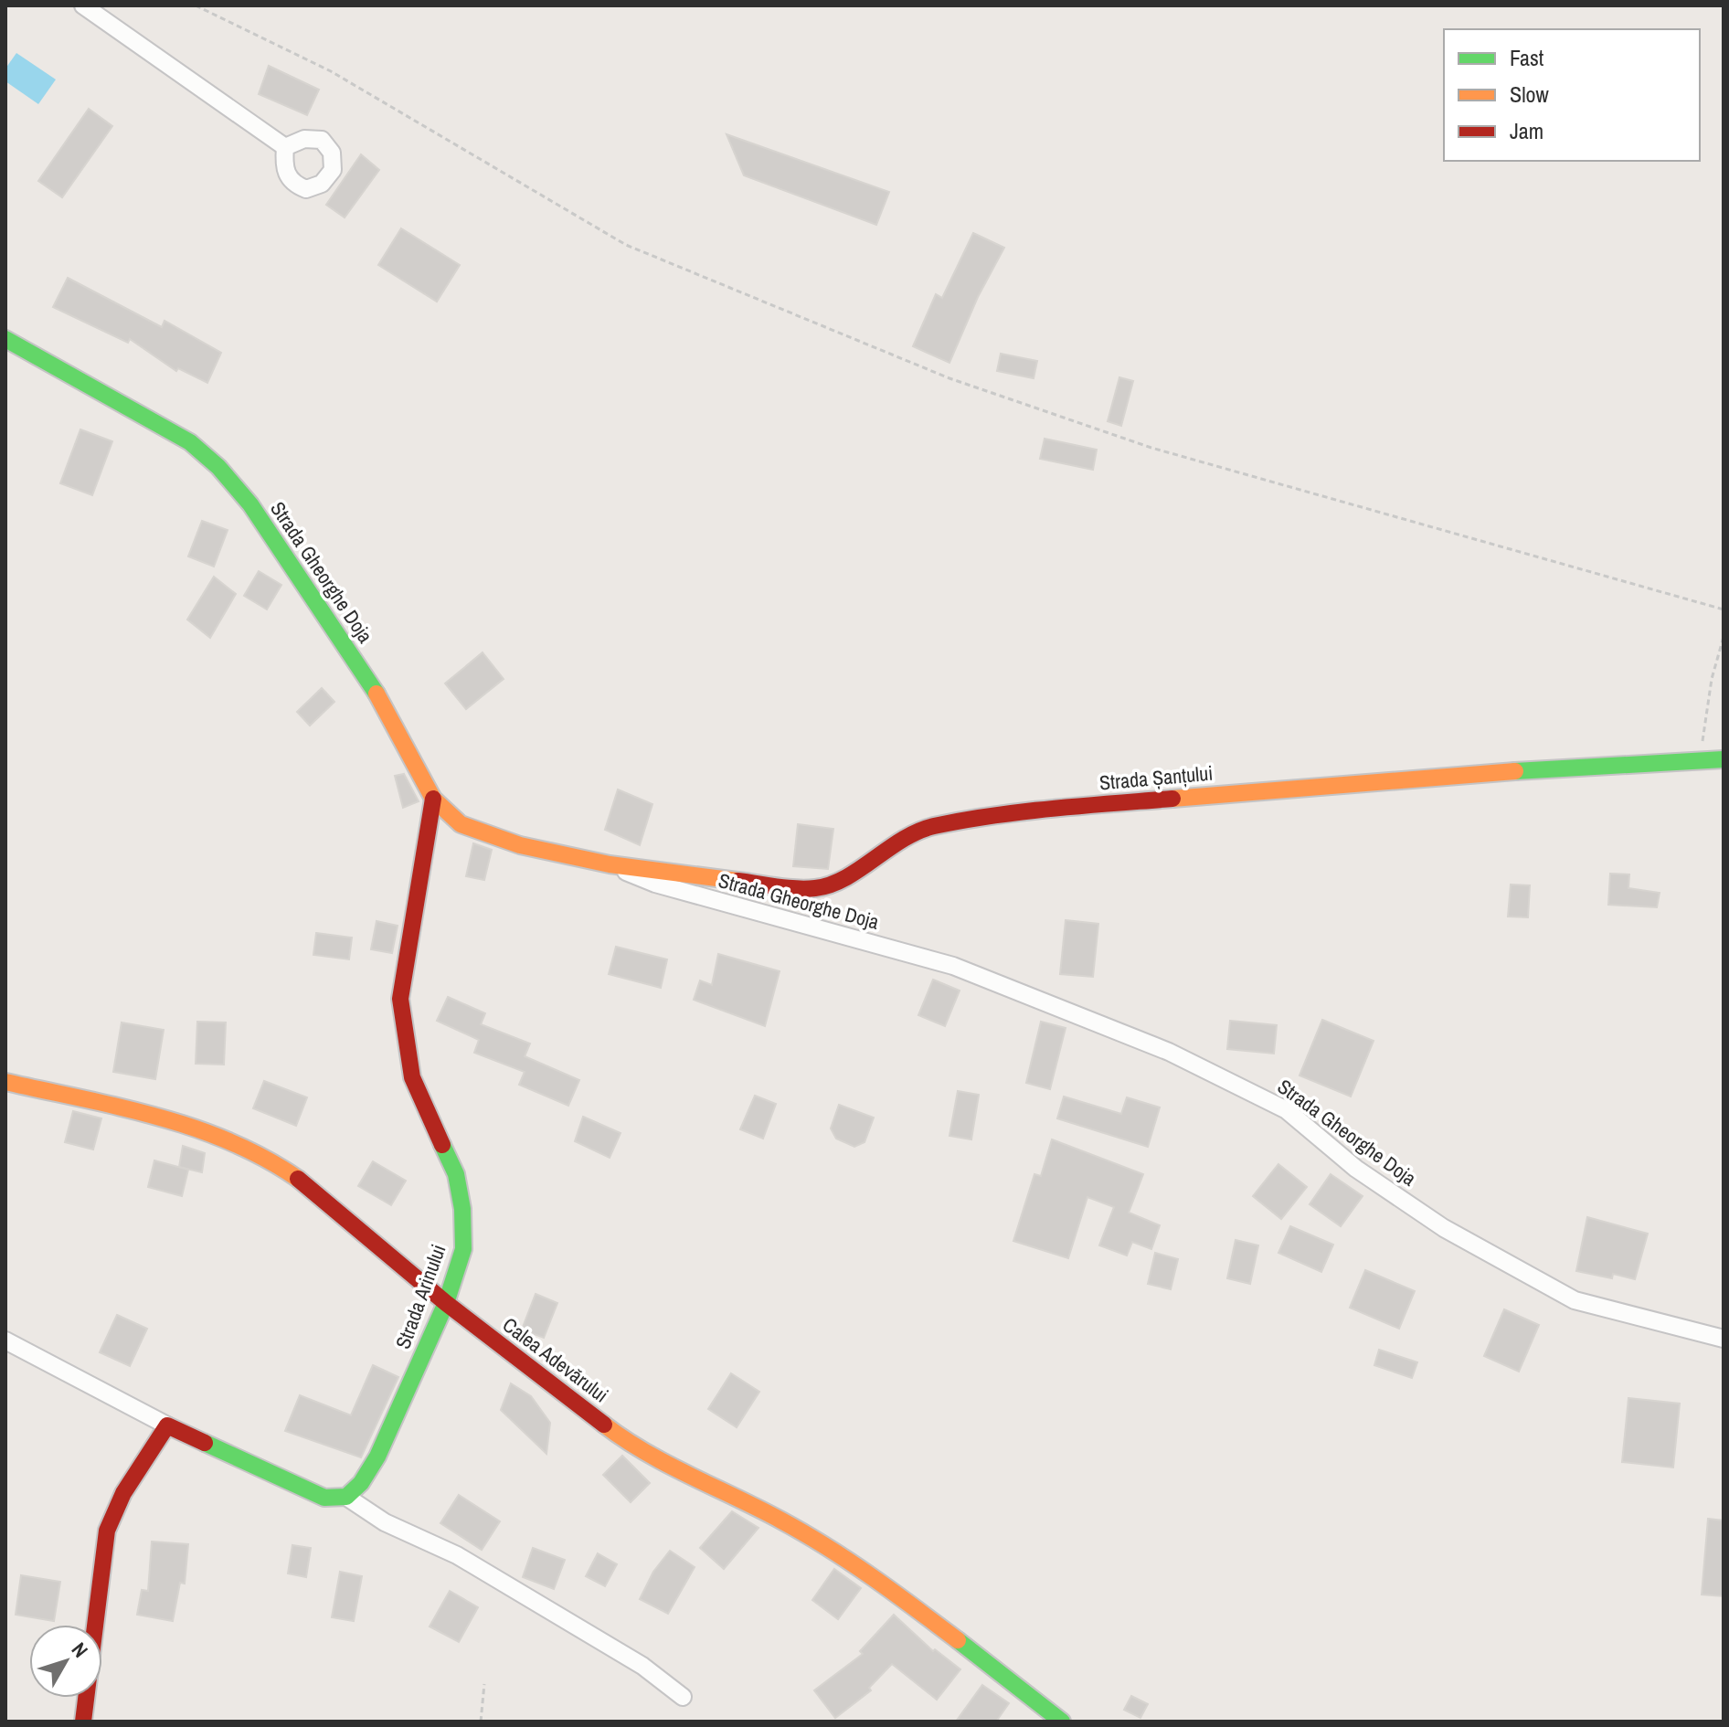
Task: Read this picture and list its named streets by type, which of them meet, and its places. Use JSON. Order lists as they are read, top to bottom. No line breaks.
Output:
{"streets":{"street":["Strada Gheorghe Doja","Strada Șanțului","Strada Arinului","Calea Adevărului"]},"crossings":[["Strada Gheorghe Doja","Strada Șanțului"],["Strada Gheorghe Doja","Strada Arinului"],["Strada Arinului","Calea Adevărului"]],"legend":["Fast","Slow","Jam"],"north":"top right"}
